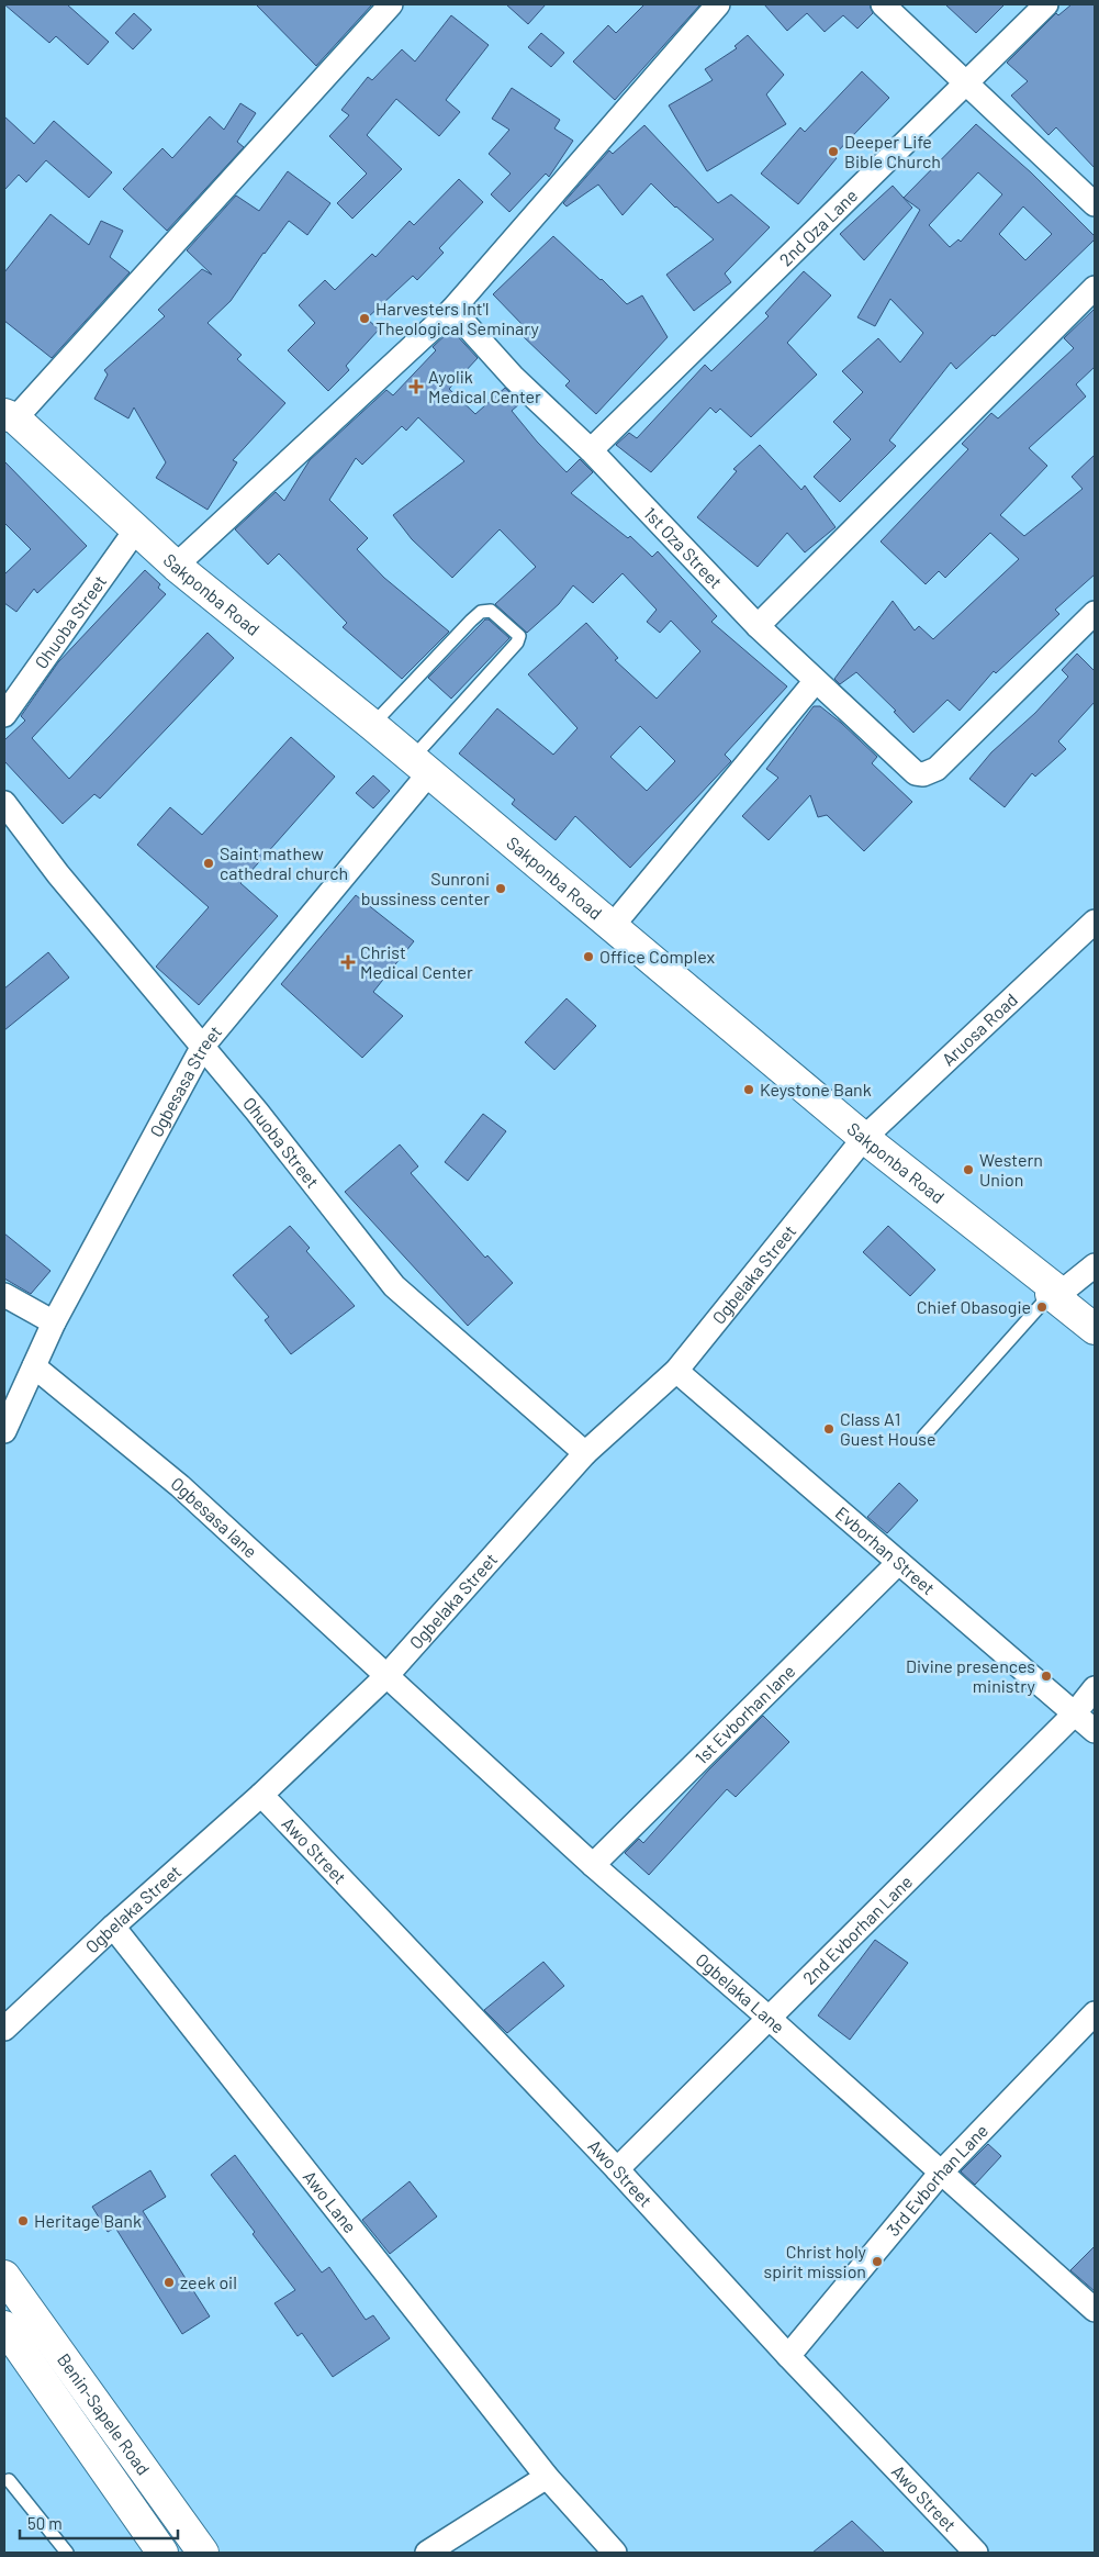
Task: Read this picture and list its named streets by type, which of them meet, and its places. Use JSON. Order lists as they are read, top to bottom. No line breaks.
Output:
{"streets":{"main road":["Sakponba Road","Benin-Sapele Road"],"street":["2nd Oza Lane","1st Oza Street","Ohuoba Street","Aruosa Road","Ogbesasa Street","Ogbelaka Street","Ogbesasa lane","Evborhan Street","1st Evborhan lane","Awo Street","2nd Evborhan Lane","Ogbelaka Lane","3rd Evborhan Lane","Awo Lane"]},"crossings":[["2nd Oza Lane","1st Oza Street"],["Sakponba Road","Ohuoba Street"],["Sakponba Road","Aruosa Road"],["Sakponba Road","Ogbesasa Street"],["Sakponba Road","Ogbelaka Street"],["Ohuoba Street","Ogbesasa Street"],["Ohuoba Street","Ogbelaka Street"],["Aruosa Road","Ogbelaka Street"],["Ogbesasa Street","Ogbesasa lane"],["Ogbelaka Street","Ogbesasa lane"],["Ogbelaka Street","Evborhan Street"],["Ogbelaka Street","Awo Street"],["Ogbelaka Street","Ogbelaka Lane"],["Ogbelaka Street","Awo Lane"],["Ogbesasa lane","Ogbelaka Lane"],["Evborhan Street","1st Evborhan lane"],["Evborhan Street","2nd Evborhan Lane"],["1st Evborhan lane","Ogbelaka Lane"],["Awo Street","2nd Evborhan Lane"],["Awo Street","3rd Evborhan Lane"],["2nd Evborhan Lane","Ogbelaka Lane"],["Ogbelaka Lane","3rd Evborhan Lane"]],"places":{"other":["Deeper Life Bible Church","Harvesters Int'l Theological Seminary","Saint mathew cathedral church","Sunroni bussiness center","Office Complex","Keystone Bank","Western Union","Chief Obasogie","Class A1 Guest House","Divine presences ministry","Heritage Bank","Christ holy spirit mission","zeek oil"],"health":["Ayolik Medical Center","Christ Medical Center"]},"scale_bar":"50 m"}
